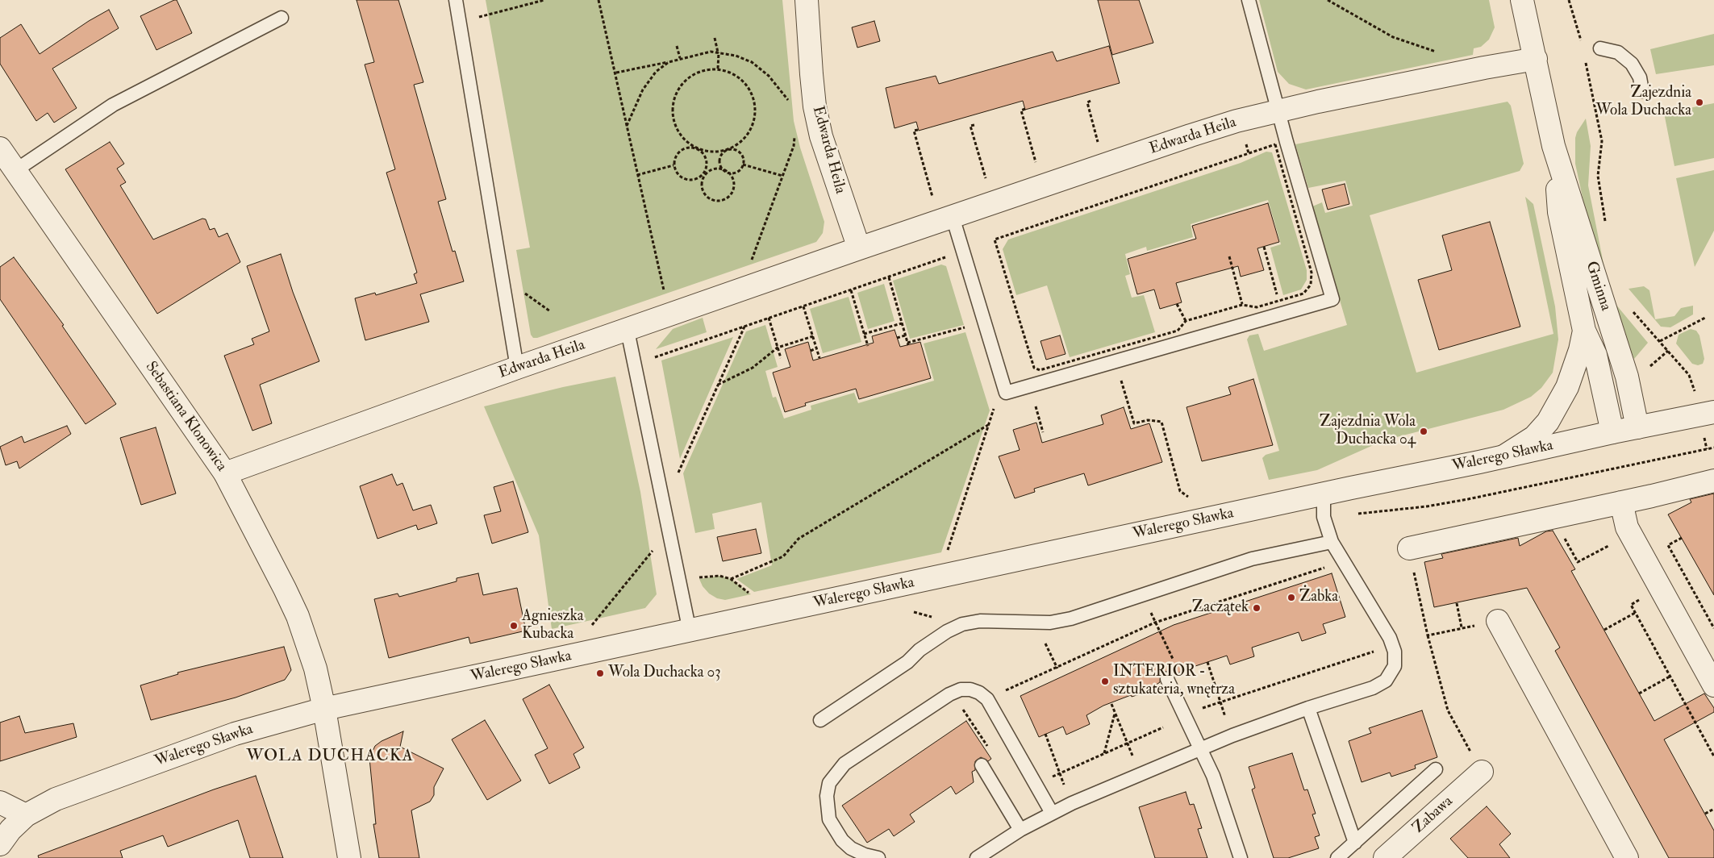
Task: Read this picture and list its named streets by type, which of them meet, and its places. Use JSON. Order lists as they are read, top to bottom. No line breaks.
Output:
{"streets":{"street":["Edwarda Heila","Gminna","Sebastiana Klonowica","Walerego Sławka","Zabawa"]},"crossings":[["Edwarda Heila","Gminna"],["Edwarda Heila","Sebastiana Klonowica"],["Gminna","Walerego Sławka"],["Sebastiana Klonowica","Walerego Sławka"]],"districts":["WOLA DUCHACKA"],"places":["Zajezdnia Wola Duchacka","Zajezdnia Wola Duchacka 04","Żabka","Zaczątek","Agnieszka Kubacka","Wola Duchacka 03","INTERIOR - sztukateria, wnętrza"]}
